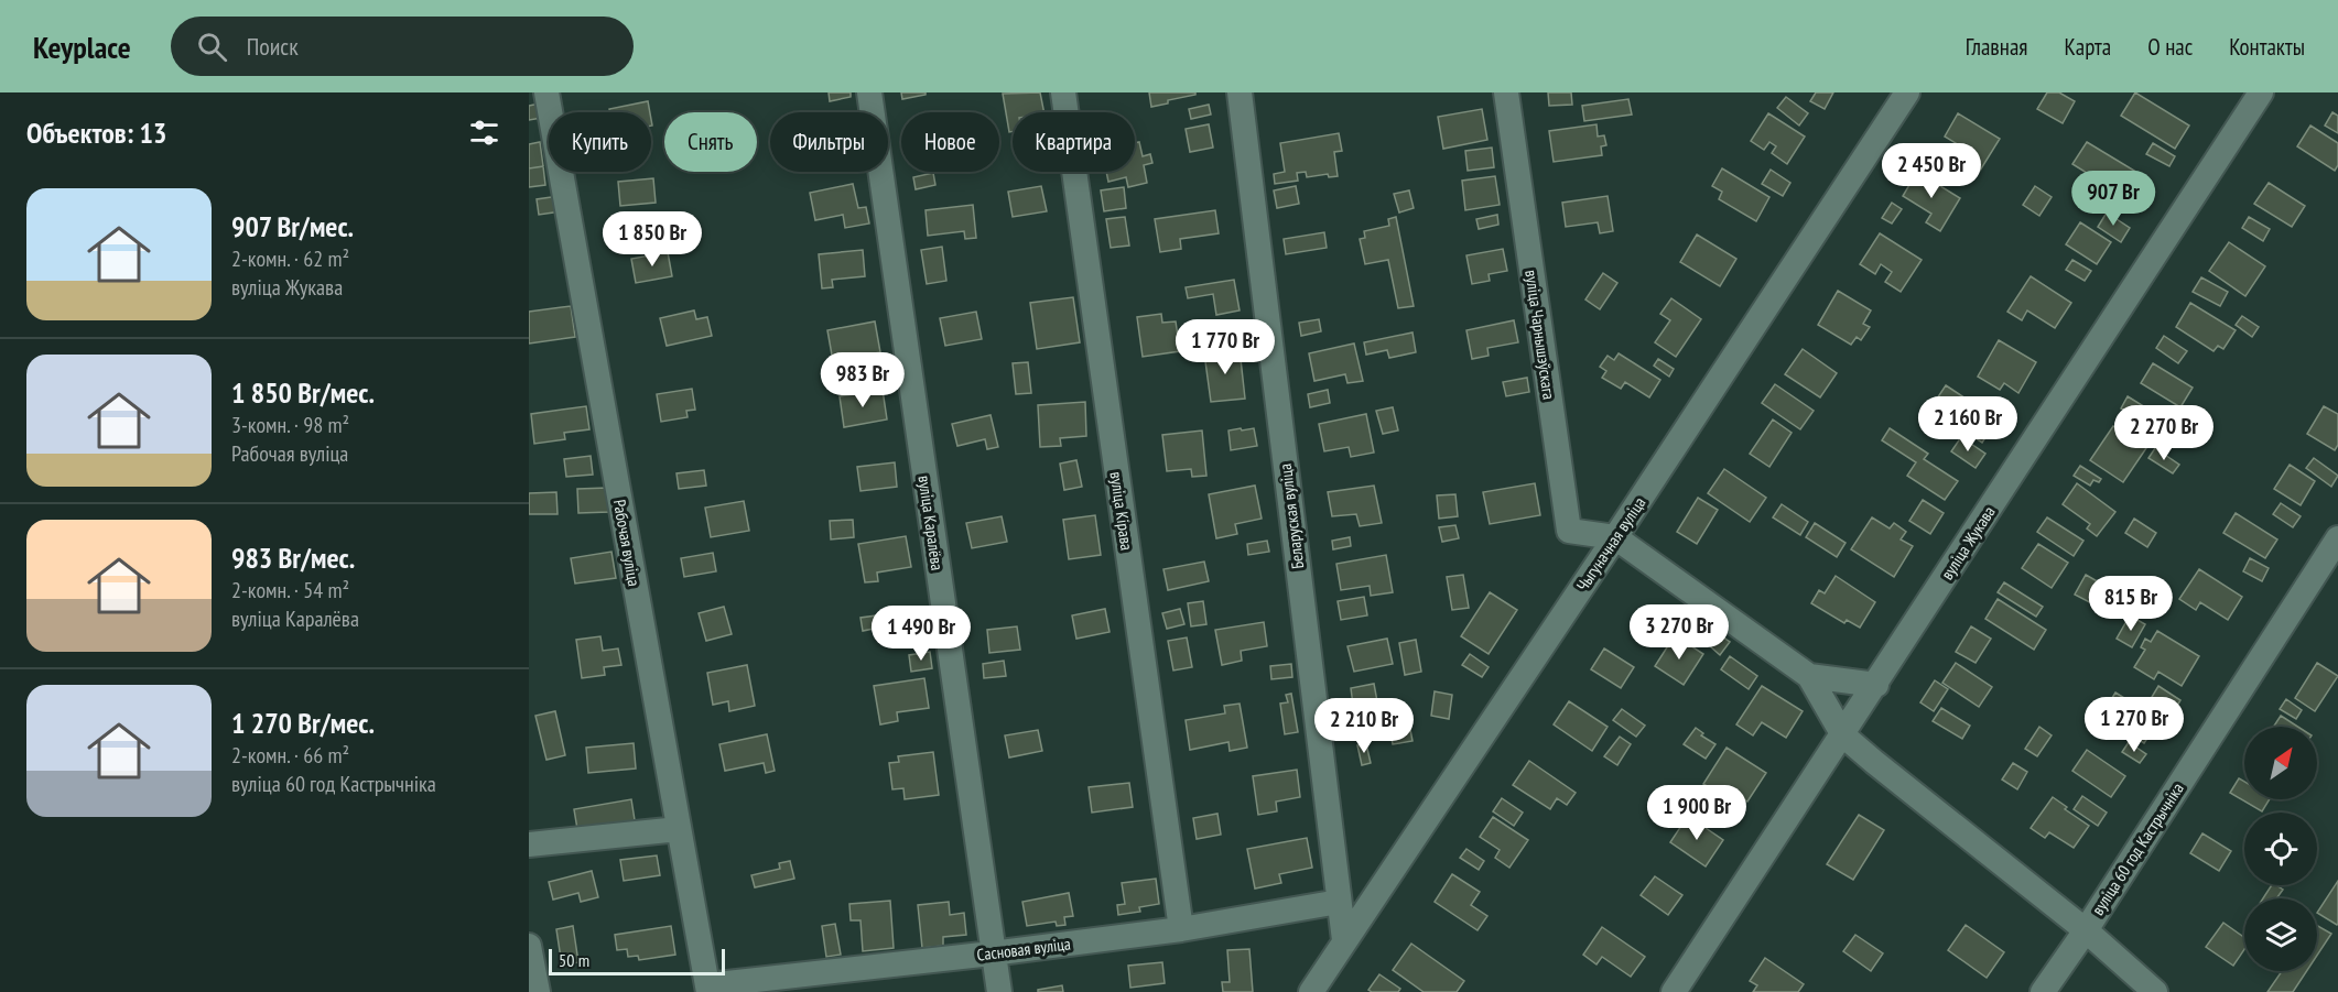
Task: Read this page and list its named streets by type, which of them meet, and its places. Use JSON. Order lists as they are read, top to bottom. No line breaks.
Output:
{"streets":{"street":["вуліца Чарнышэўскага","вуліца Кірава","Беларуская вуліца","вуліца Каралёва","Рабочая вуліца","вуліца Жукава","Чыгуначная вуліца","вуліца 60 год Кастрычніка","Сасновая вуліца"]},"crossings":[["вуліца Чарнышэўскага","Чыгуначная вуліца"],["вуліца Кірава","Сасновая вуліца"],["Беларуская вуліца","Чыгуначная вуліца"],["Беларуская вуліца","Сасновая вуліца"],["вуліца Каралёва","Сасновая вуліца"],["Рабочая вуліца","Сасновая вуліца"]],"scale_bar":"50 m","north":"top right","page":{"header":"Keyplace","search":"Поиск","nav":["Главная","Карта","О нас","Контакты"],"heading":"Объектов: 13","chip":["Купить","Снять","Фильтры","Новое","Квартира"],"price":["2 450 Br","907 Br","1 850 Br","1 770 Br","983 Br","2 160 Br","2 270 Br","815 Br","3 270 Br","1 490 Br","1 270 Br","2 210 Br","1 900 Br"],"list":[{"name":"907 Br/мес.","note":"2-комн. · 62 m² · вуліца Жукава"},{"name":"1 850 Br/мес.","note":"3-комн. · 98 m² · Рабочая вуліца"},{"name":"983 Br/мес.","note":"2-комн. · 54 m² · вуліца Каралёва"},{"name":"1 270 Br/мес.","note":"2-комн. · 66 m² · вуліца 60 год Кастрычніка"}],"scale":"50 m"}}
